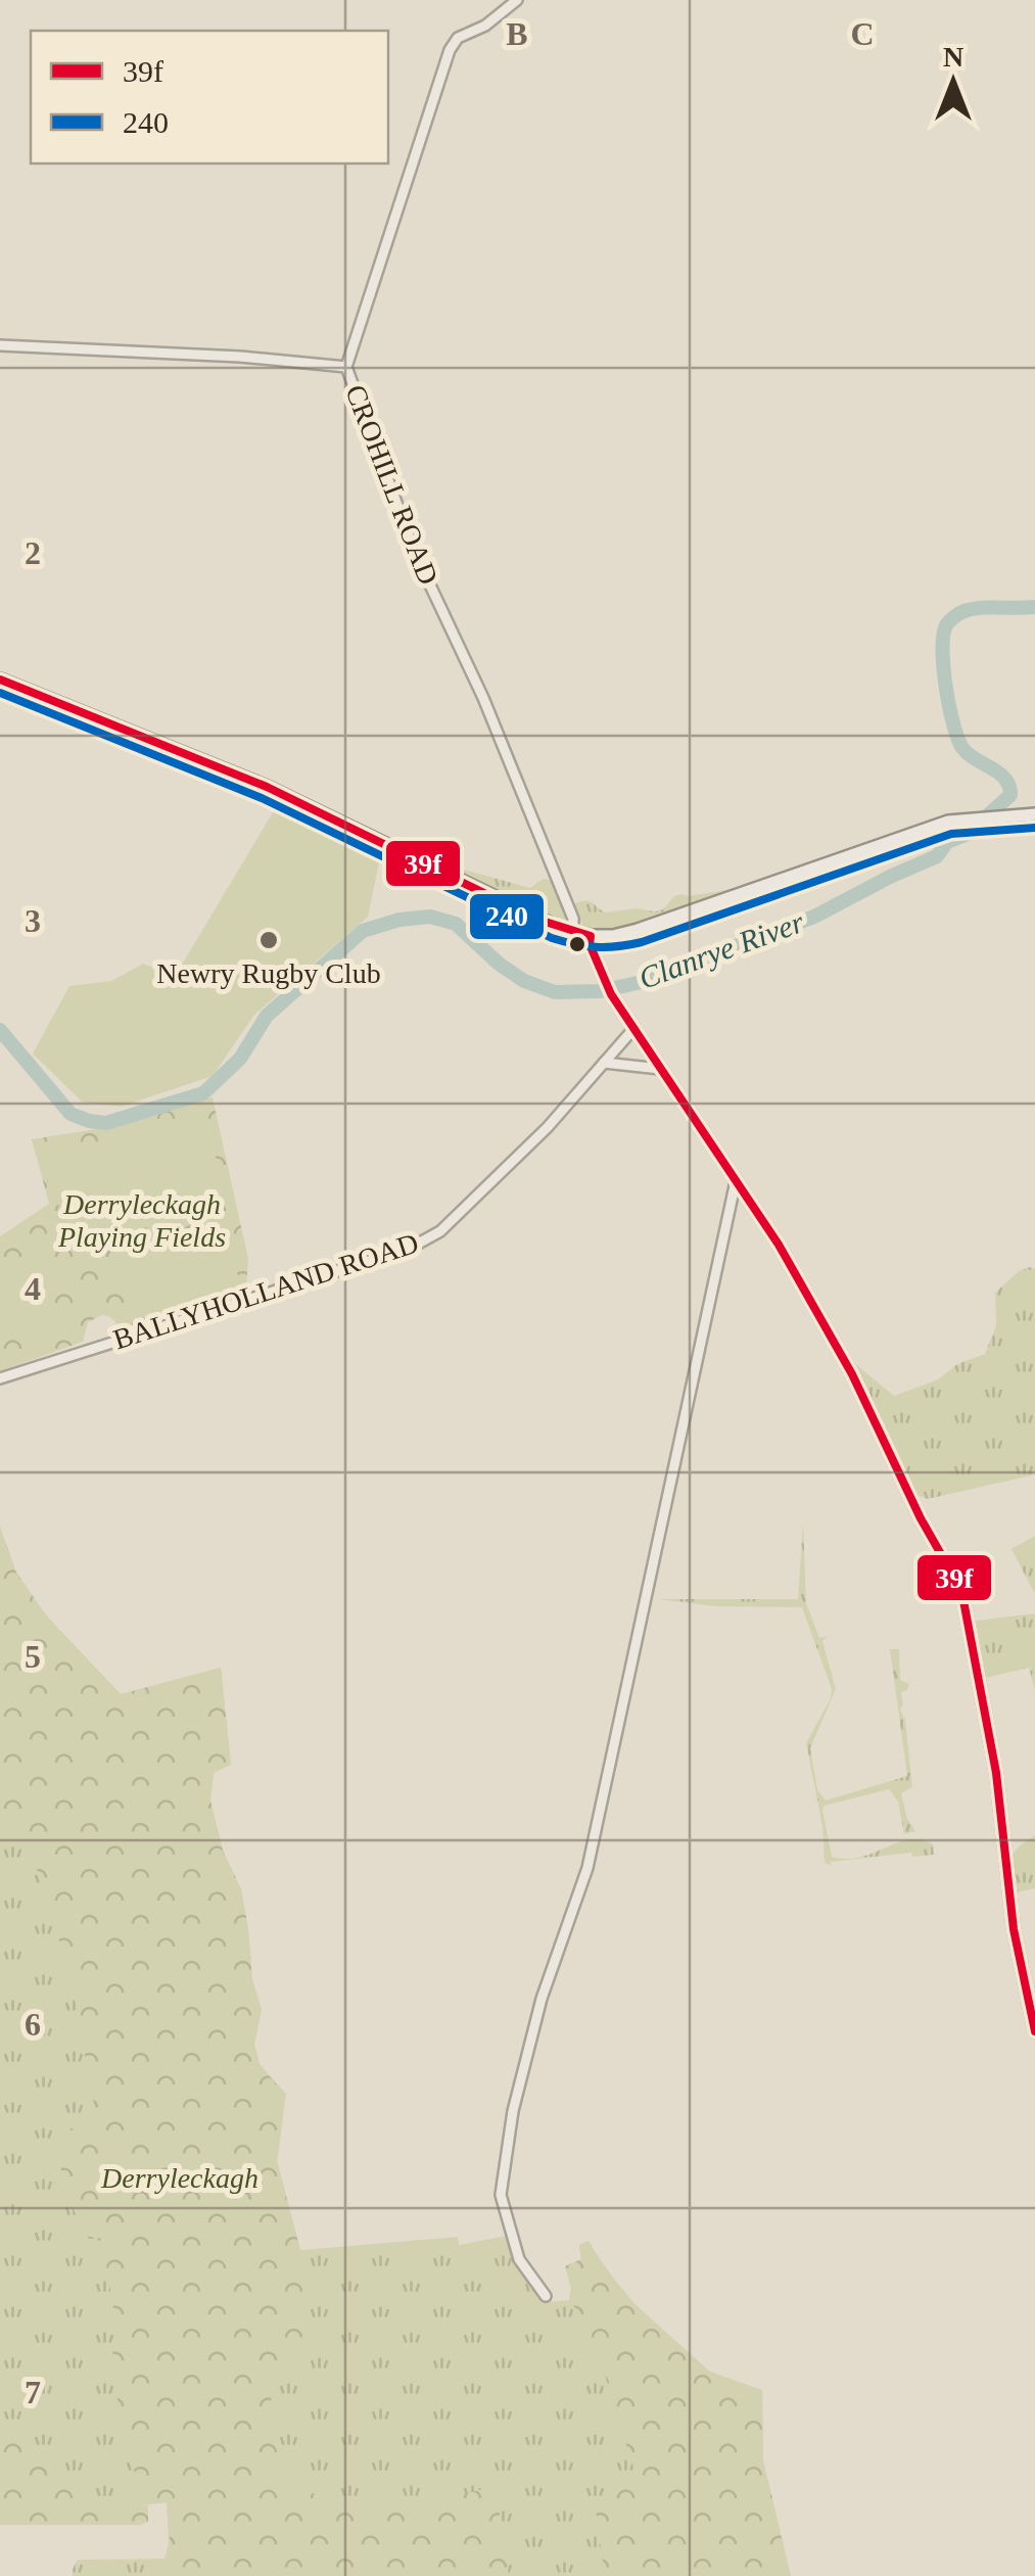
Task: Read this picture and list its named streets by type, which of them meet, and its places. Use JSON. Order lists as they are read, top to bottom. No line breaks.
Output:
{"streets":{"street":["CROHILL ROAD","BALLYHOLLAND ROAD"]},"water":["Clanrye River"],"parks":["Derryleckagh Playing Fields","Derryleckagh"],"places":["Newry Rugby Club"],"lines":["transit line 39f","transit line 240"],"legend":["39f","240"],"north":"top","grid":{"columns":["B","C"],"rows":["2","3","4","5","6","7"]}}
